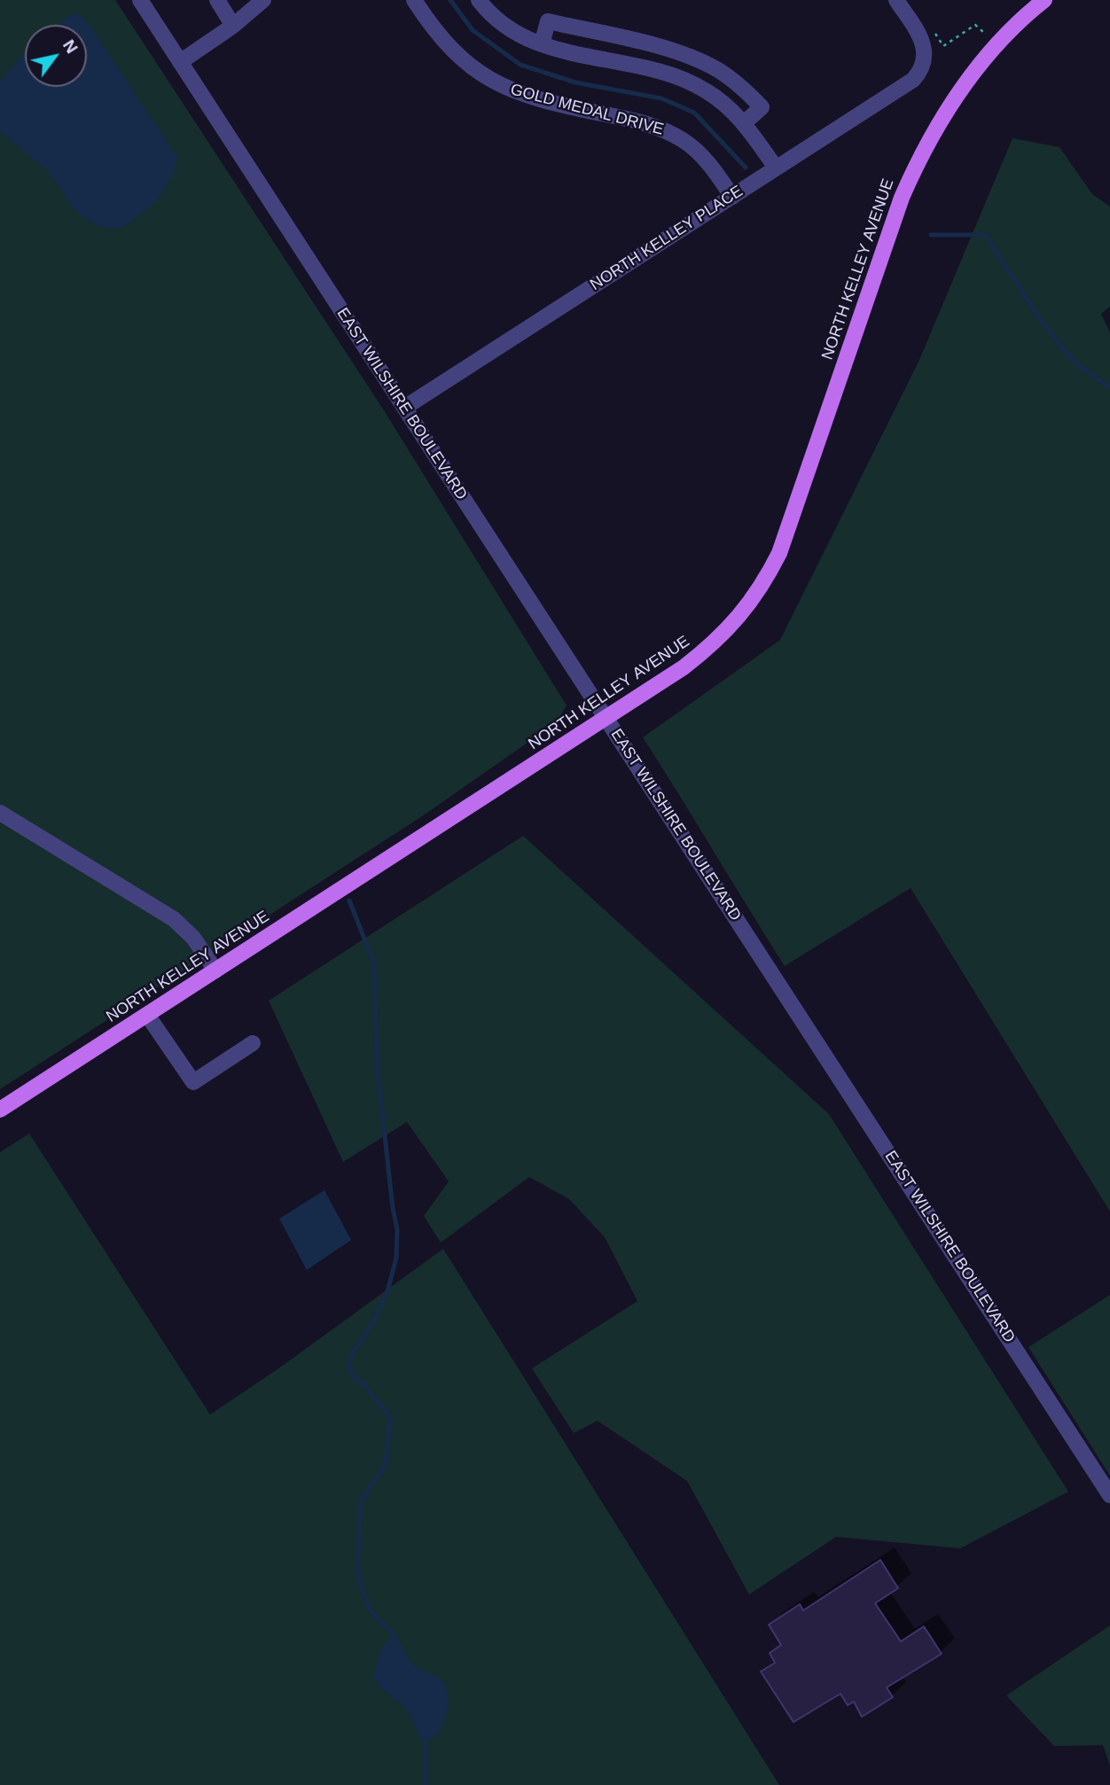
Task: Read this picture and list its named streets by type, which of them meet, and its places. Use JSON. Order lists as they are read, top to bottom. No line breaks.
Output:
{"streets":{"main road":["NORTH KELLEY AVENUE"],"street":["GOLD MEDAL DRIVE","NORTH KELLEY PLACE","EAST WILSHIRE BOULEVARD"]},"crossings":[["GOLD MEDAL DRIVE","NORTH KELLEY PLACE"],["NORTH KELLEY PLACE","EAST WILSHIRE BOULEVARD"],["NORTH KELLEY AVENUE","EAST WILSHIRE BOULEVARD"]],"north":"top right"}
